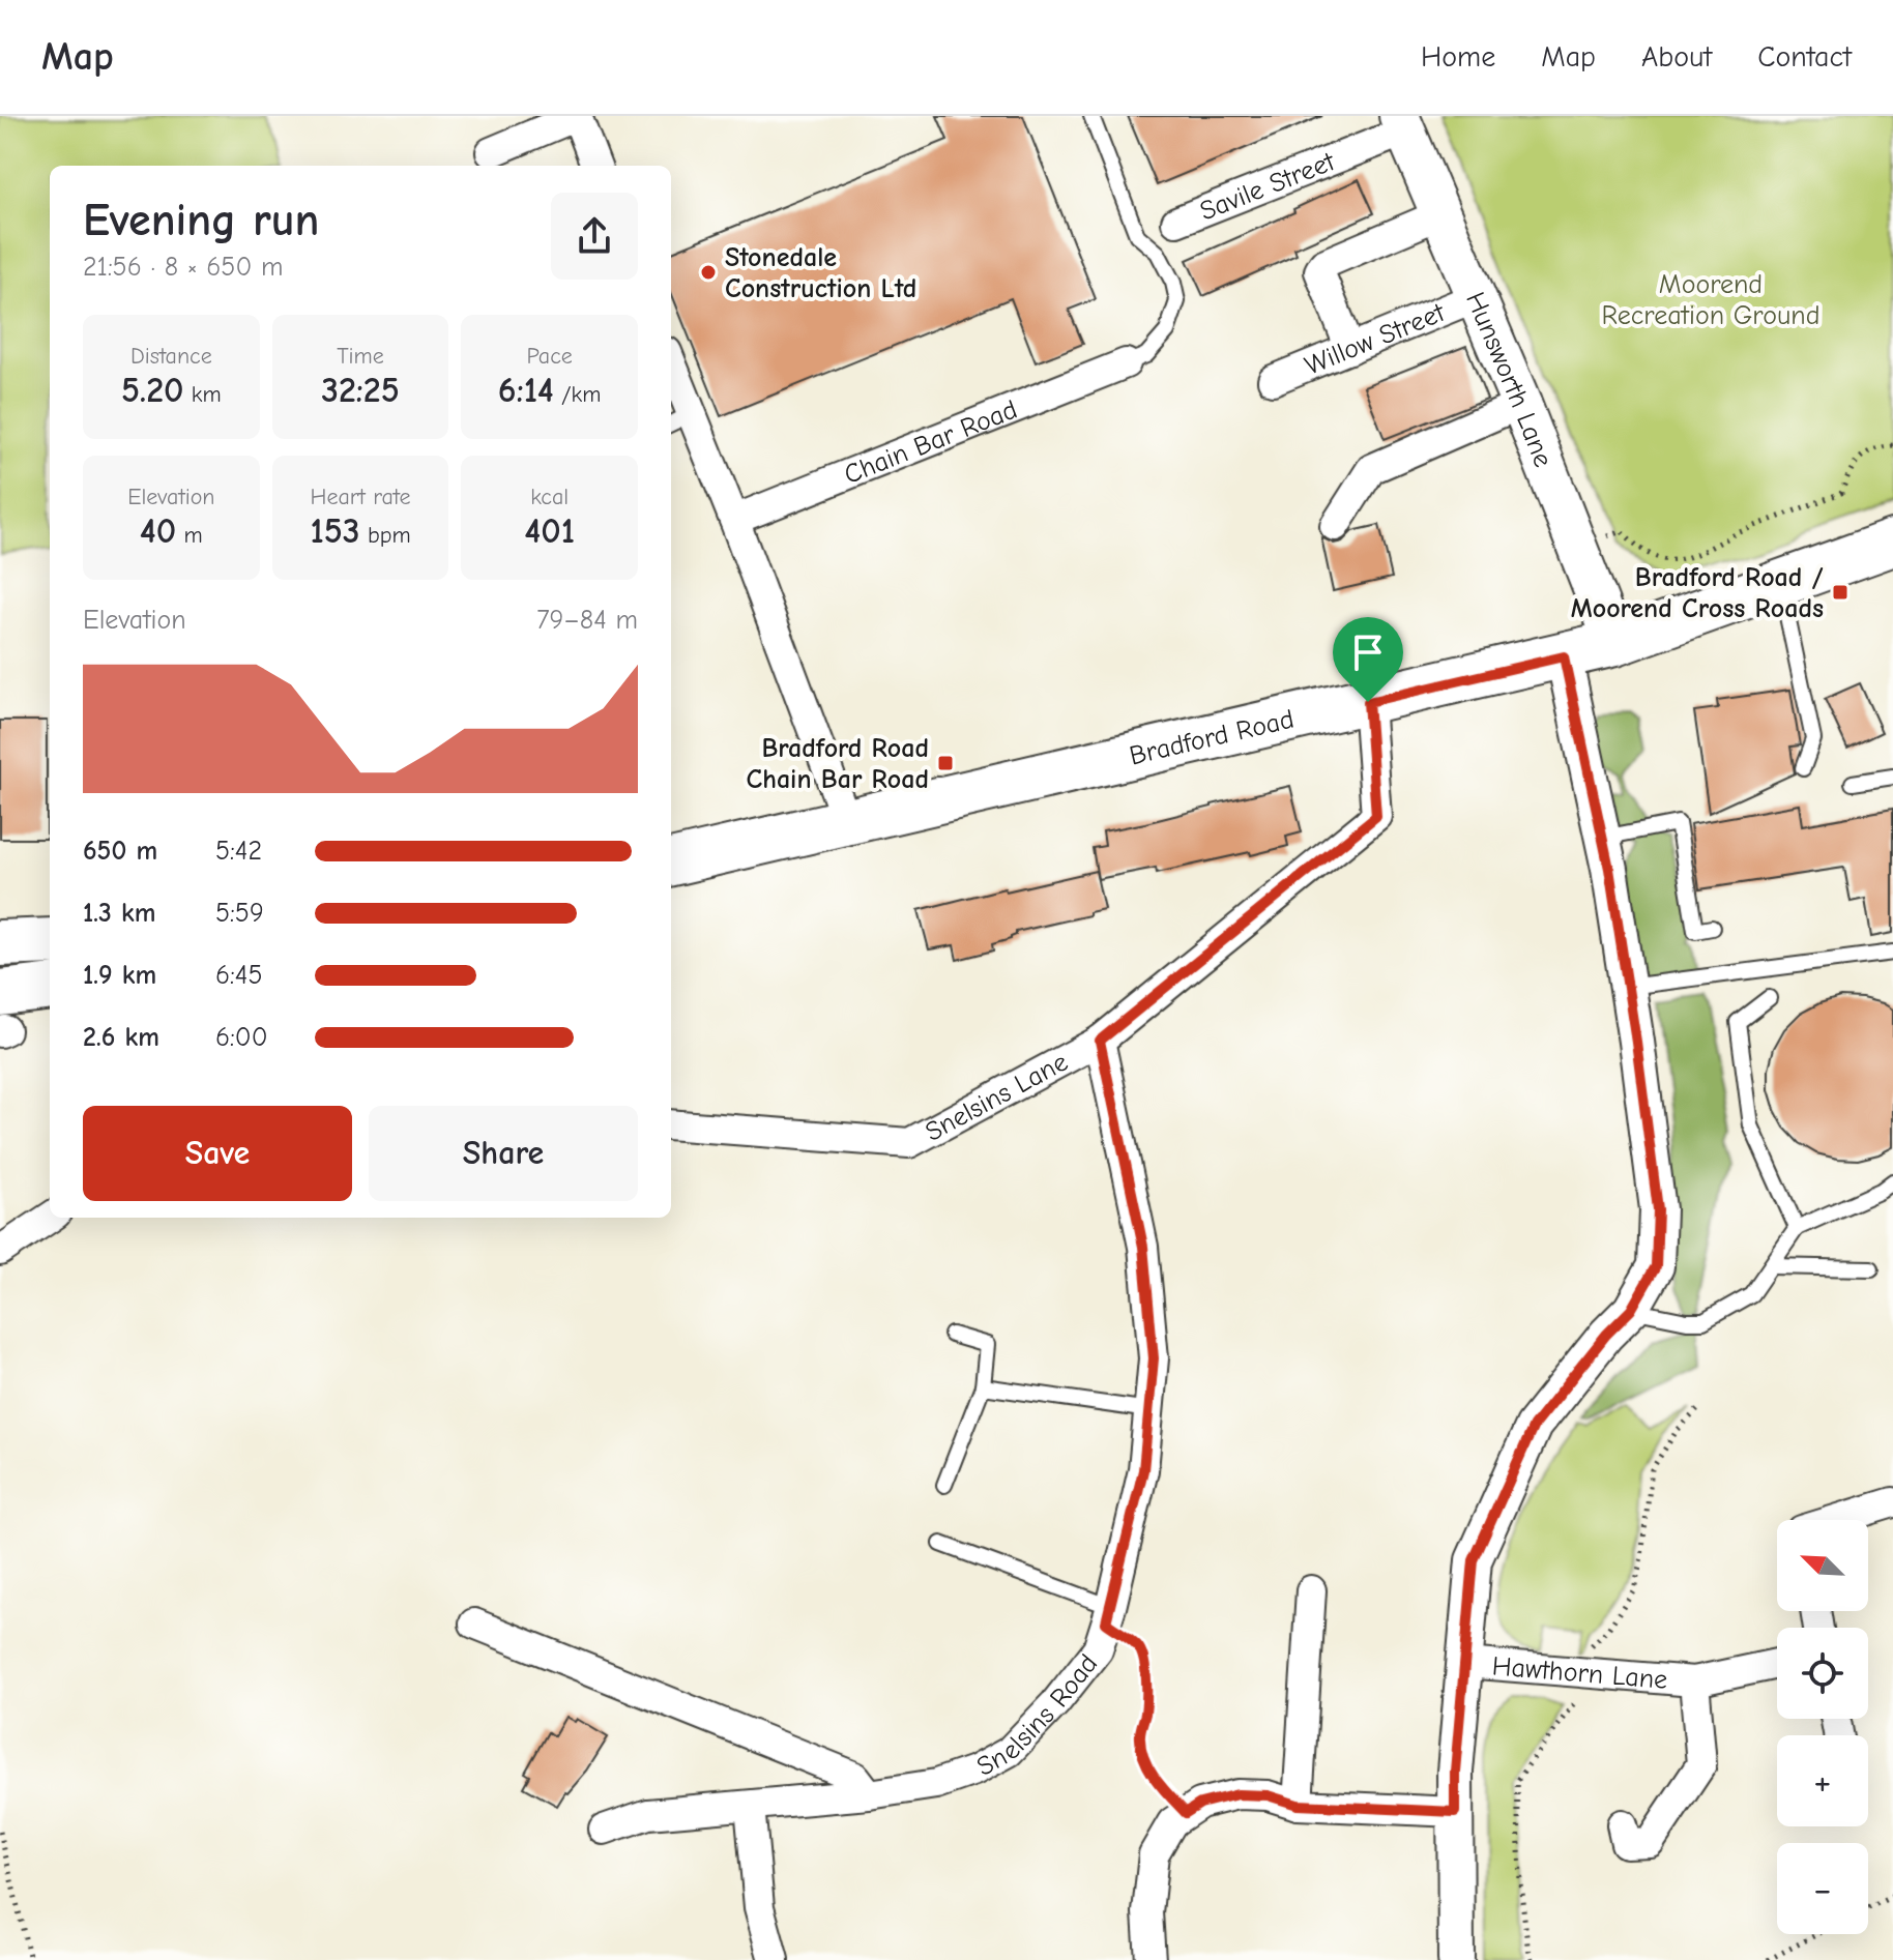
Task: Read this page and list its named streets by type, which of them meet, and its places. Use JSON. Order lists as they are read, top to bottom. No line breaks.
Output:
{"streets":{"main road":["Hunsworth Lane","Bradford Road"],"street":["Savile Street","Willow Street","Chain Bar Road","Snelsins Lane","Hawthorn Lane","Snelsins Road"]},"crossings":[["Savile Street","Hunsworth Lane"],["Willow Street","Hunsworth Lane"],["Hunsworth Lane","Bradford Road"],["Bradford Road","Snelsins Lane"],["Snelsins Lane","Snelsins Road"]],"parks":["Moorend Recreation Ground"],"places":{"other":["Stonedale Construction Ltd"],"transit":["Bradford Road / Moorend Cross Roads","Bradford Road Chain Bar Road"]},"north":"top left","page":{"header":"Map","nav":["Home","Map","About","Contact"],"heading":["Evening run","21:56 · 8 × 650 m"],"stats":[["Distance","5.20 km"],["Time","32:25"],["Pace","6:14 /km"],["Elevation","40 m"],["Heart rate","153 bpm"],["kcal","401"]],"chart":["Elevation","79–84 m"],"list":[{"name":"650 m","note":"5:42"},{"name":"1.3 km","note":"5:59"},{"name":"1.9 km","note":"6:45"},{"name":"2.6 km","note":"6:00"}],"buttons":["Save","Share"],"map_buttons":["+","−"]}}
